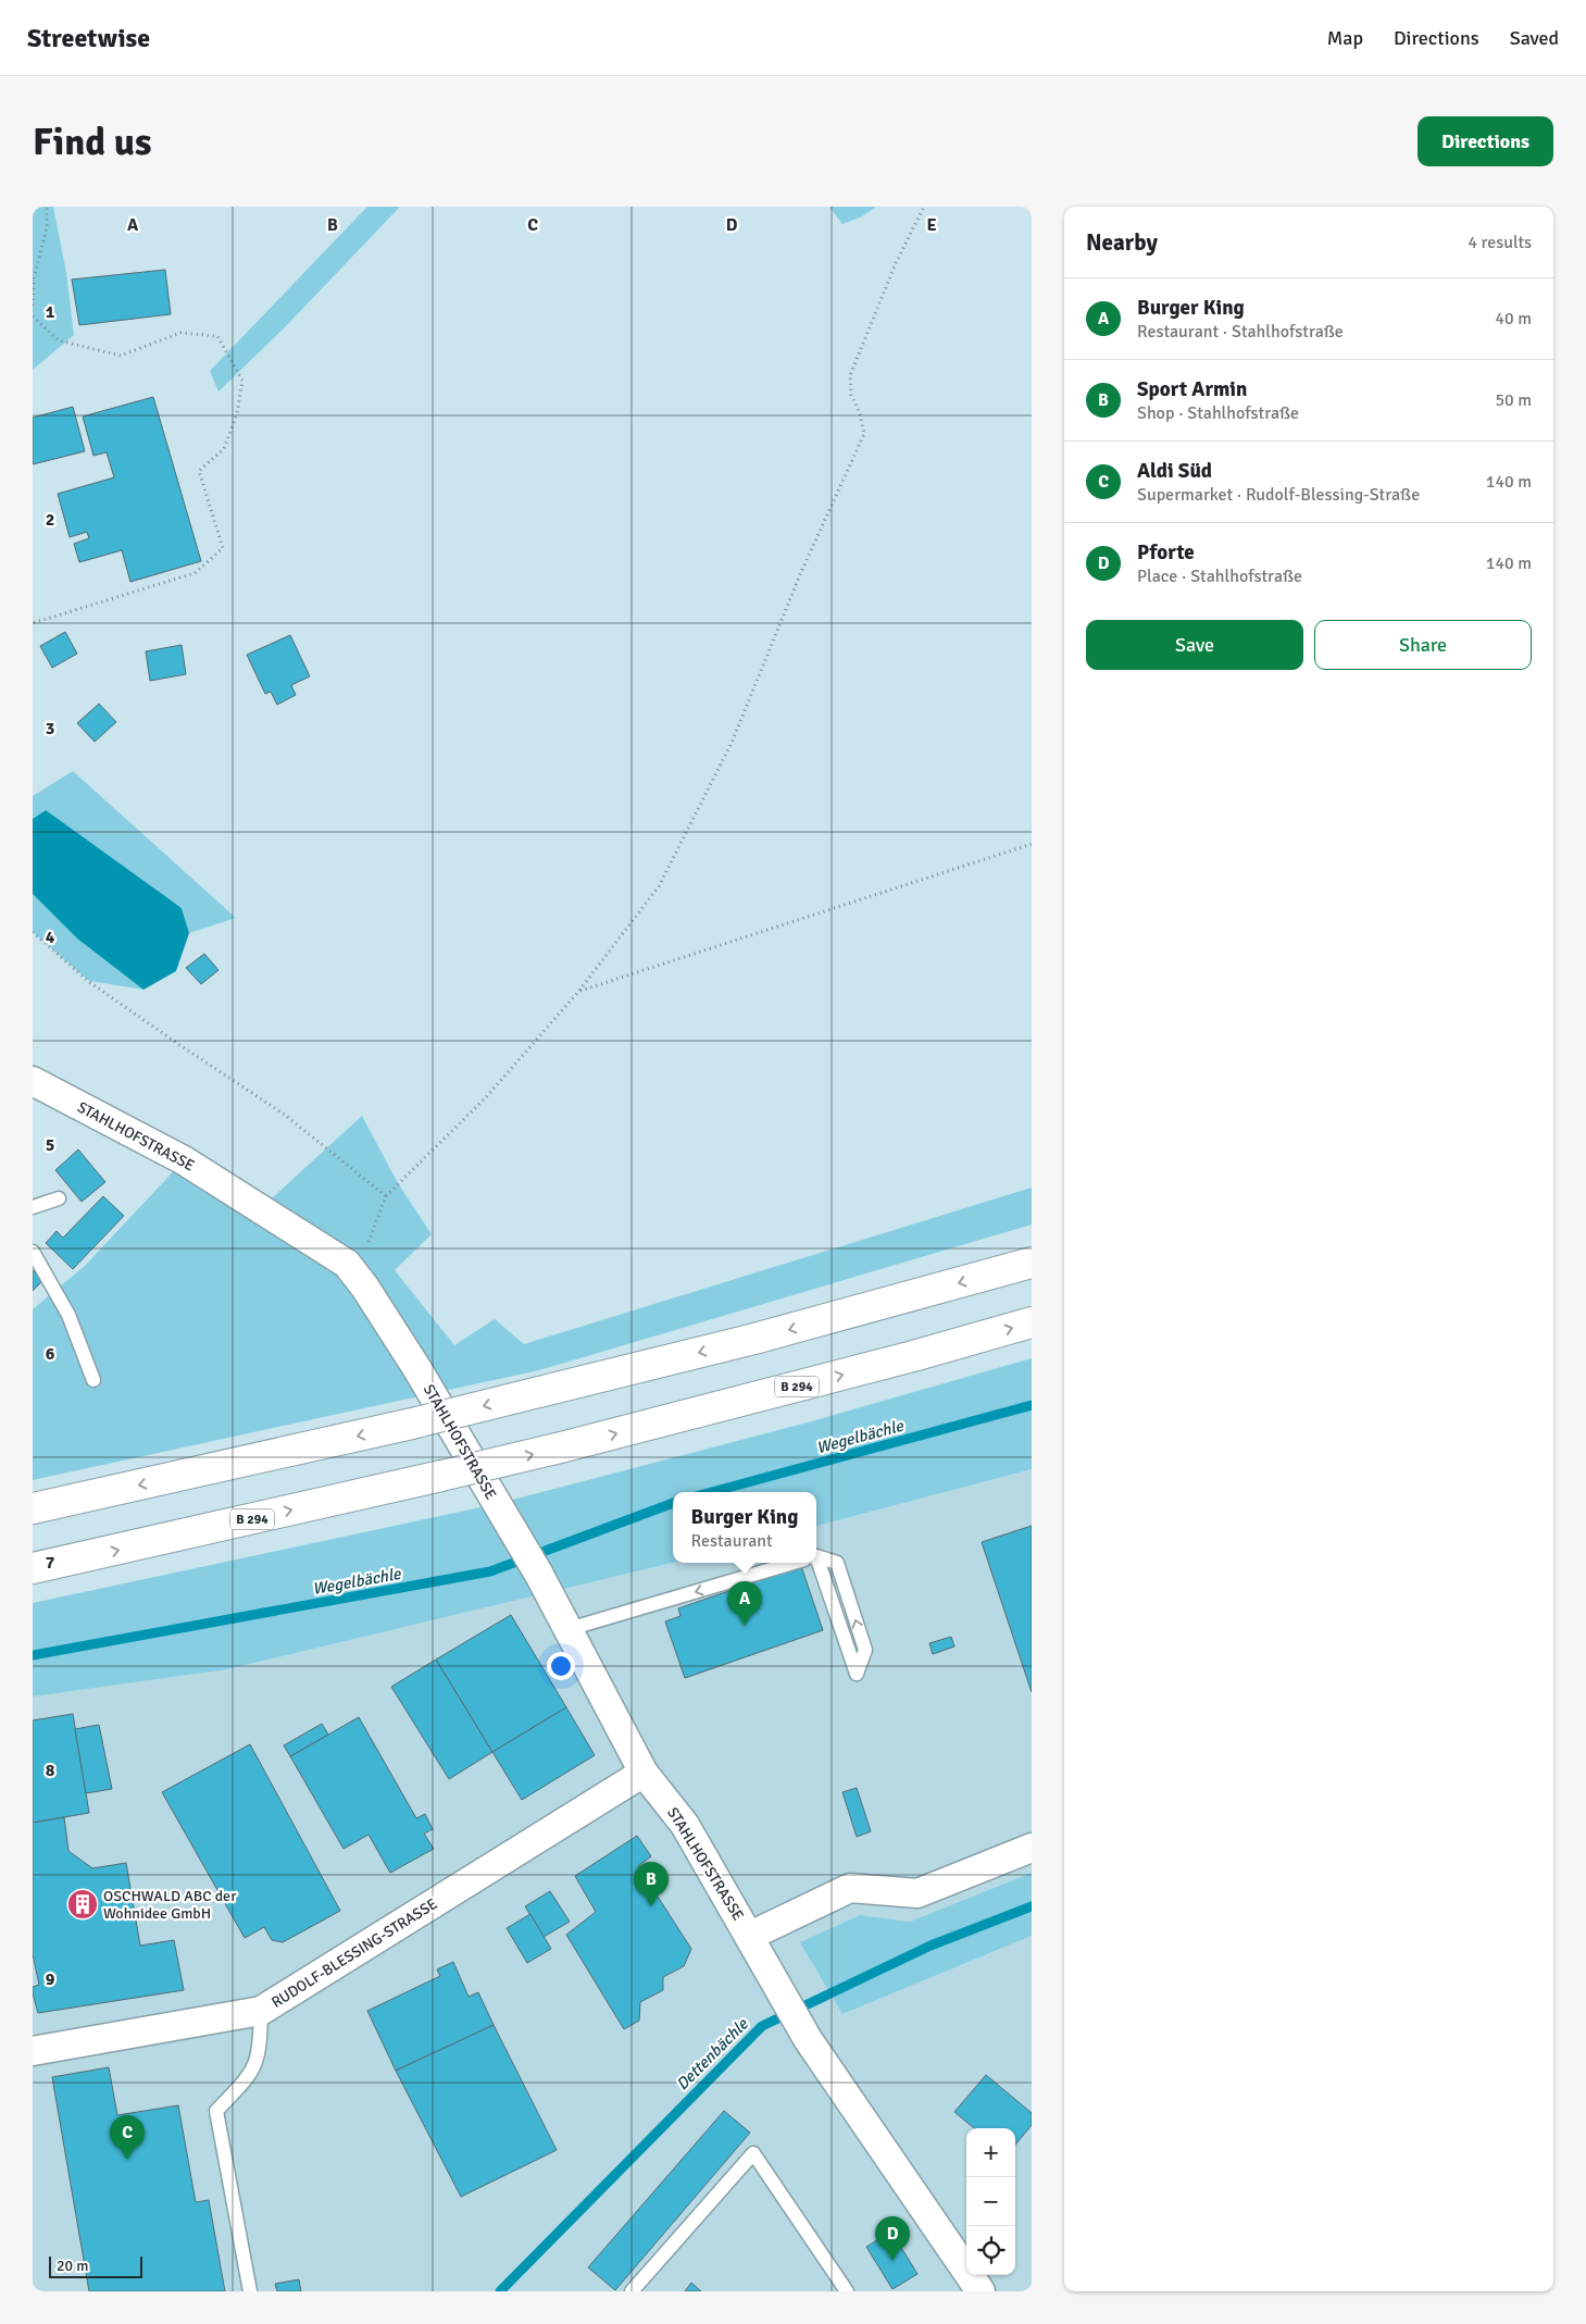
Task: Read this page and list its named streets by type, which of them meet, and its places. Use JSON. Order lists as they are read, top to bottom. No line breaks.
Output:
{"streets":{"highway":["B 294"],"street":["STAHLHOFSTRASSE","RUDOLF-BLESSING-STRASSE"]},"crossings":[["STAHLHOFSTRASSE","RUDOLF-BLESSING-STRASSE"]],"water":["Wegelbächle","Dettenbächle"],"places":{"building":["OSCHWALD ABC der Wohnidee GmbH"]},"scale_bar":"20 m","page":{"header":"Streetwise","nav":["Map","Directions","Saved"],"buttons":["Directions",["Save","Share"]],"title":"Find us","heading":["Nearby","4 results"],"list":[{"mark":"A","name":"Burger King","note":"Restaurant · Stahlhofstraße","value":"40 m"},{"mark":"B","name":"Sport Armin","note":"Shop · Stahlhofstraße","value":"50 m"},{"mark":"C","name":"Aldi Süd","note":"Supermarket · Rudolf-Blessing-Straße","value":"140 m"},{"mark":"D","name":"Pforte","note":"Place · Stahlhofstraße","value":"140 m"}],"popup":["Burger King","Restaurant"],"pins":["A","B","C","D"],"map_buttons":["+","−"],"scale":"20 m"},"grid":{"columns":["A","B","C","D","E"],"rows":["1","2","3","4","5","6","7","8","9"]}}
